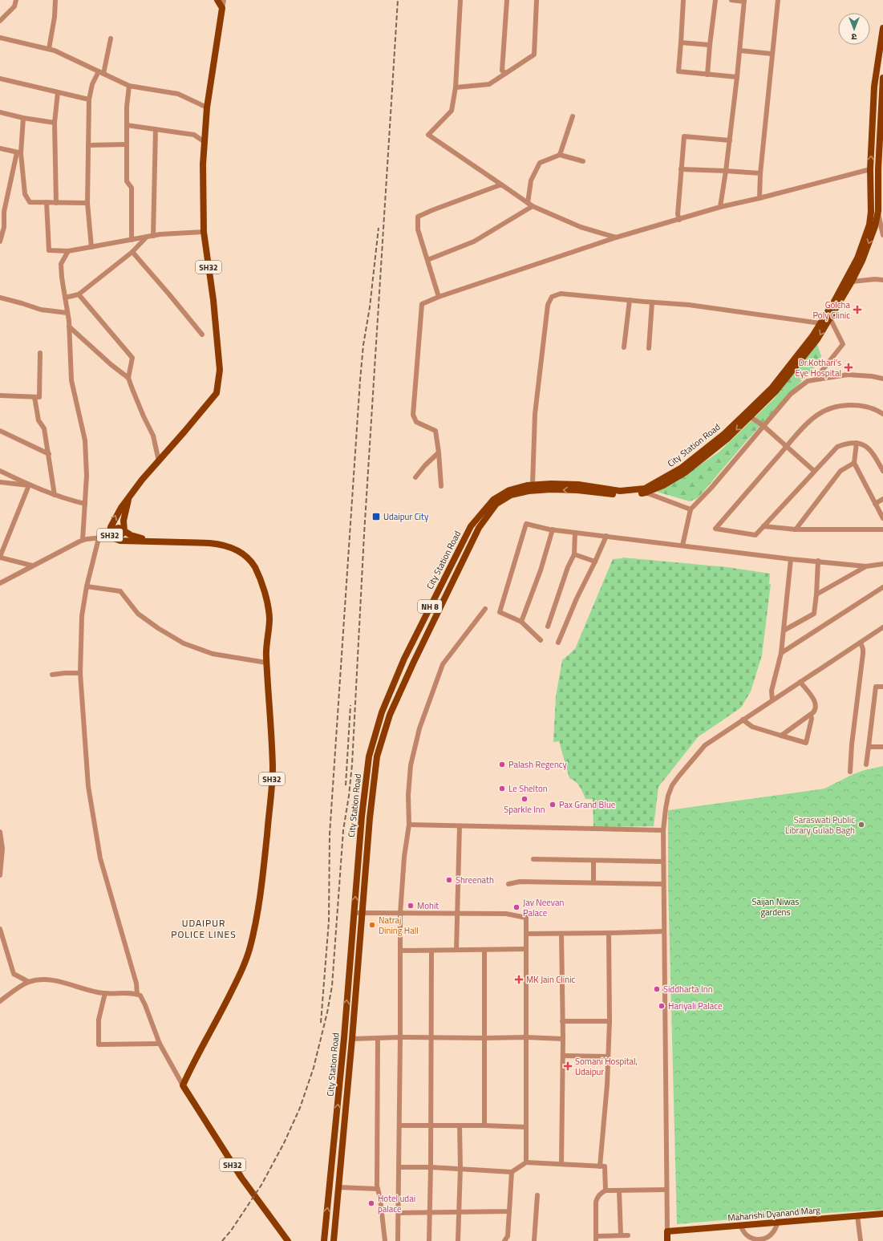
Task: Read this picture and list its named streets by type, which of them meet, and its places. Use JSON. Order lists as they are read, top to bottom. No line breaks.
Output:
{"streets":{"main road":["SH32","City Station Road","NH 8","Maharishi Dyanand Marg"]},"districts":["UDAIPUR POLICE LINES"],"parks":["Saijan Niwas gardens"],"places":{"health":["Golcha Poly Clinic","Dr.Kothari's Eye Hospital","MK Jain Clinic","Somani Hospital, Udaipur"],"transit":["Udaipur City"],"other":["Palash Regency","Le Shelton","Sparkle Inn","Pax Grand Blue","Saraswati Public Library Gulab Bagh","Shreenath","Mohit","Jav Neevan Palace","Natraj Dining Hall","Siddharta Inn","Hariyali Palace","Hotel udai palace"]},"north":"bottom"}
